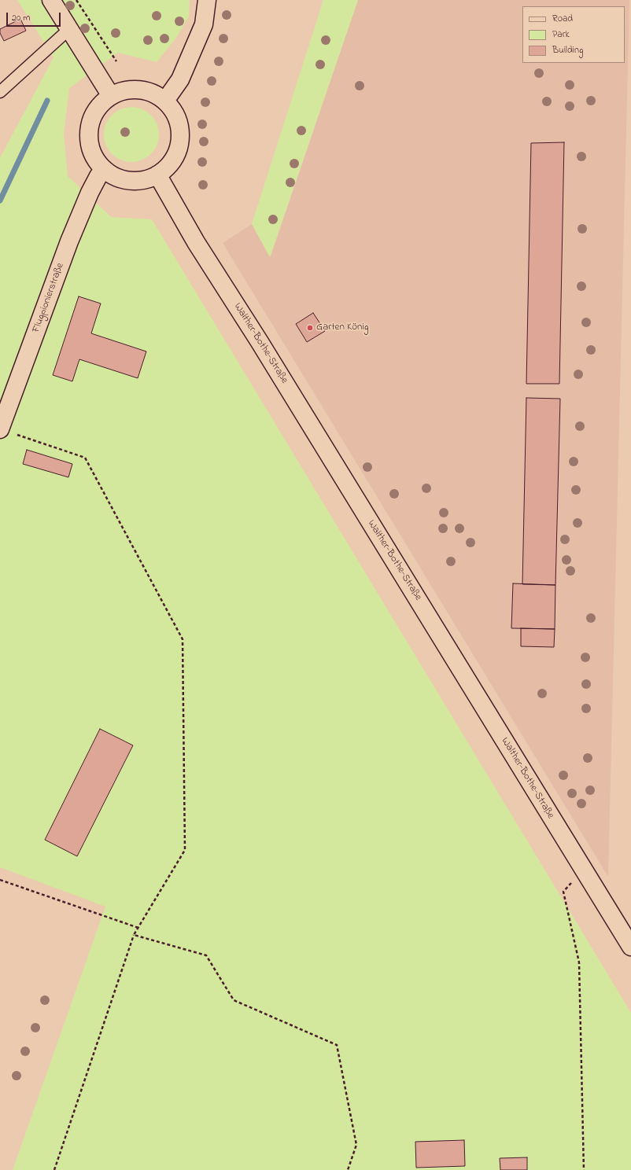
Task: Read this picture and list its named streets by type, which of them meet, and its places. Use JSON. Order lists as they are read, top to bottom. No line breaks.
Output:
{"streets":{"street":["Flugpionierstraße","Walther-Bothe-Straße"]},"crossings":[["Flugpionierstraße","Walther-Bothe-Straße"]],"places":["Garten König"],"legend":["Road","Park","Building"],"scale_bar":"20 m"}
